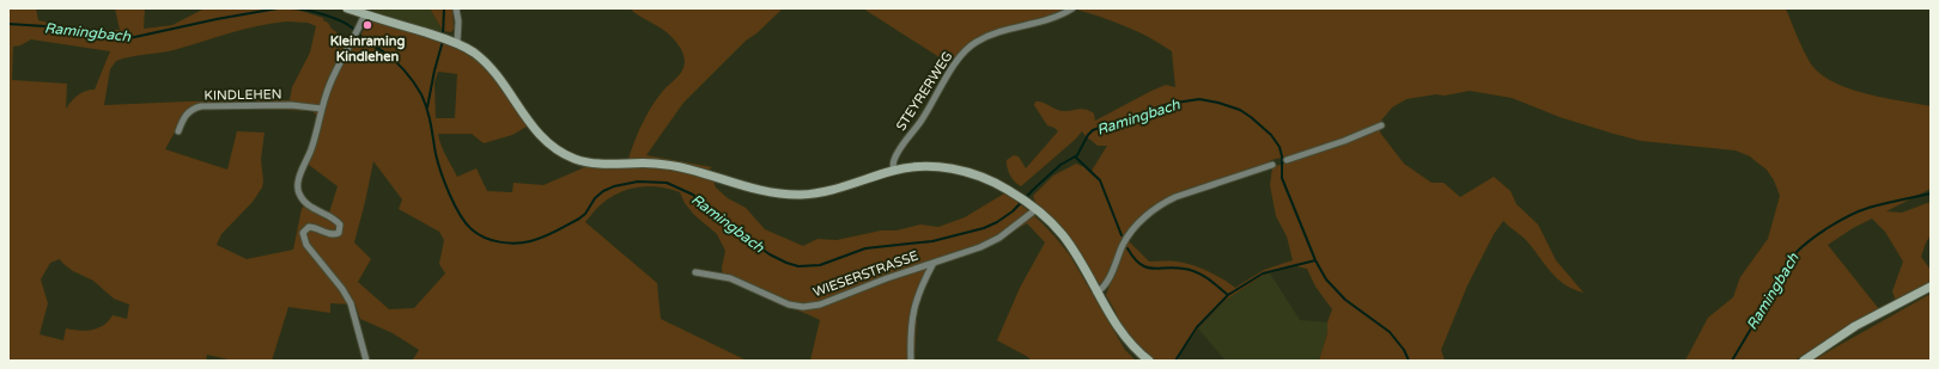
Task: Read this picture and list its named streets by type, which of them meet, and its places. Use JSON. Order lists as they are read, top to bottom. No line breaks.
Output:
{"streets":{"street":["STEYRERWEG","KINDLEHEN","WIESERSTRASSE"]},"water":["Ramingbach"],"places":["Kleinraming Kindlehen"]}
